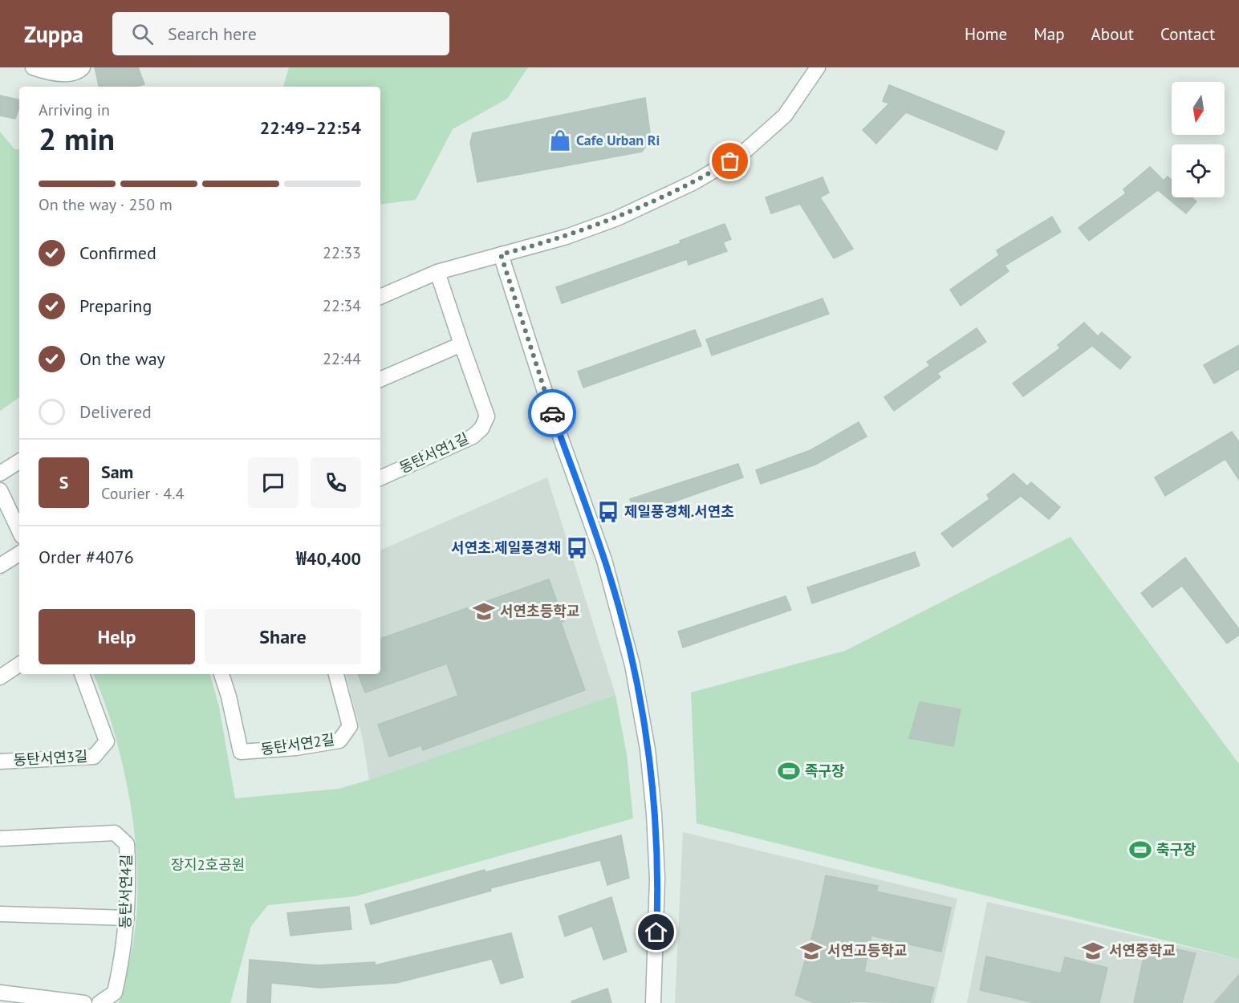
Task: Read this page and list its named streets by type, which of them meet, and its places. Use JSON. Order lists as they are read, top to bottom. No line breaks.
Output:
{"streets":{"street":["동탄서연1길","동탄서연2길","동탄서연3길","동탄서연4길"]},"parks":["장지2호공원"],"places":{"shop":["Cafe Urban Ri"],"bus stop":["제일풍경체.서연초","서연초.제일풍경채"],"school or university":["서연초등학교","서연고등학교","서연중학교"],"sports":["족구장","축구장"]},"north":"bottom","page":{"header":"Zuppa","search":"Search here","nav":["Home","Map","About","Contact"],"heading":["2 min","Arriving in","22:49–22:54"],"panel":["Sam","Courier · 4.4","Order #4076","₩40,400"],"bar":"On the way · 250 m","list":[["Confirmed","22:33"],["Preparing","22:34"],["On the way","22:44"],"Delivered"],"round":"S","buttons":["Help","Share"]}}
